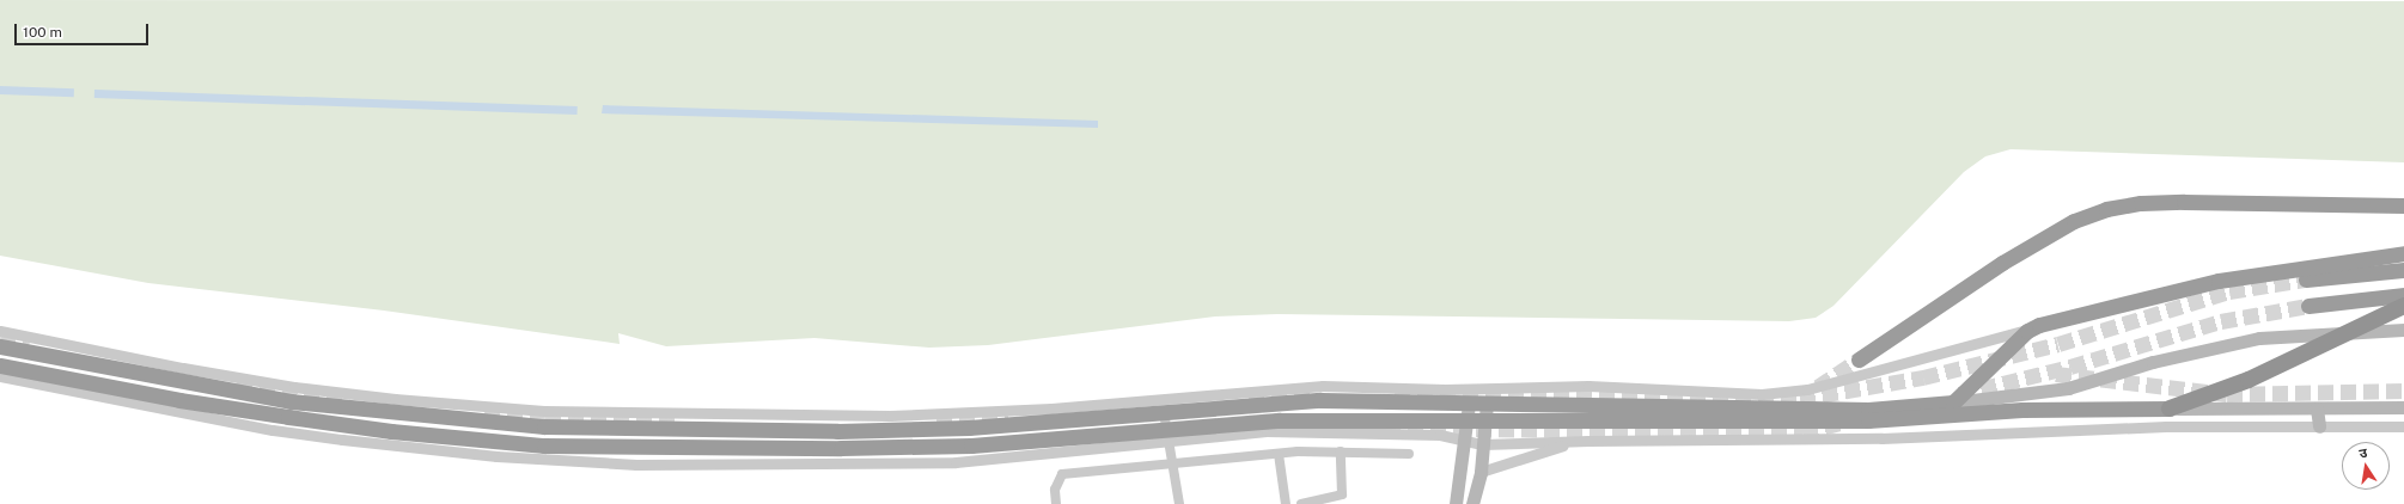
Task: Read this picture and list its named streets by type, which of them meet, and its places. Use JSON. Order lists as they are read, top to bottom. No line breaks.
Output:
{"scale_bar":"100 m","north":"top"}
